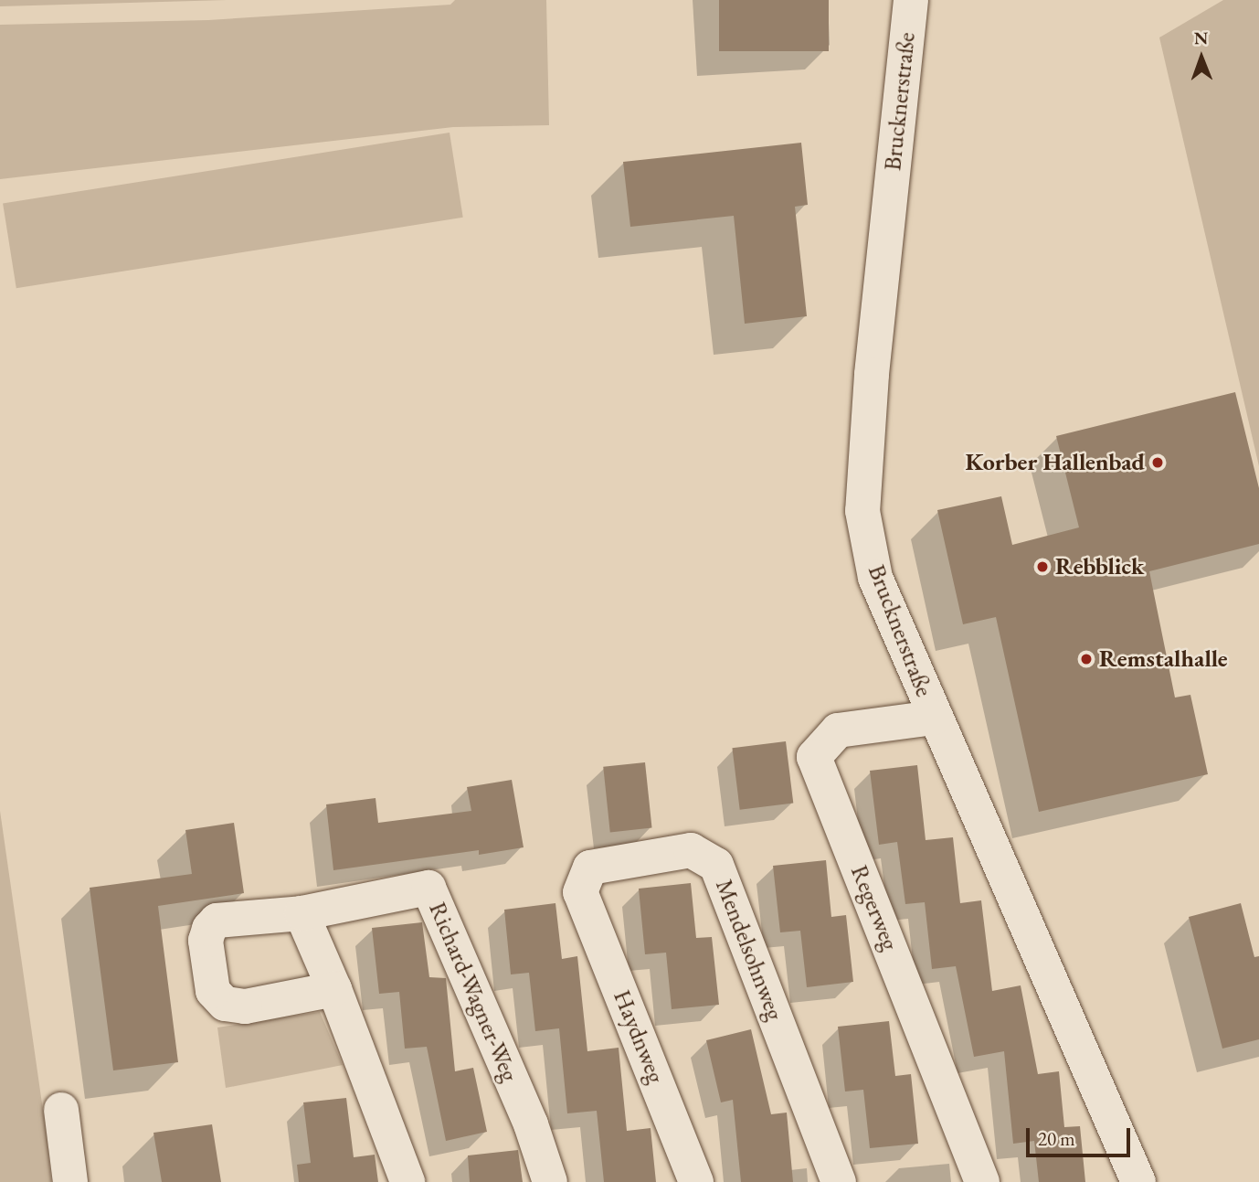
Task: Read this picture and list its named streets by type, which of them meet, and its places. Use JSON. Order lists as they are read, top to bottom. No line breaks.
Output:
{"streets":{"street":["Brucknerstraße","Regerweg","Mendelsohnweg","Richard-Wagner-Weg","Haydnweg"]},"crossings":[["Brucknerstraße","Regerweg"],["Mendelsohnweg","Haydnweg"]],"places":["Korber Hallenbad","Rebblick","Remstalhalle"],"scale_bar":"20 m","north":"top"}
